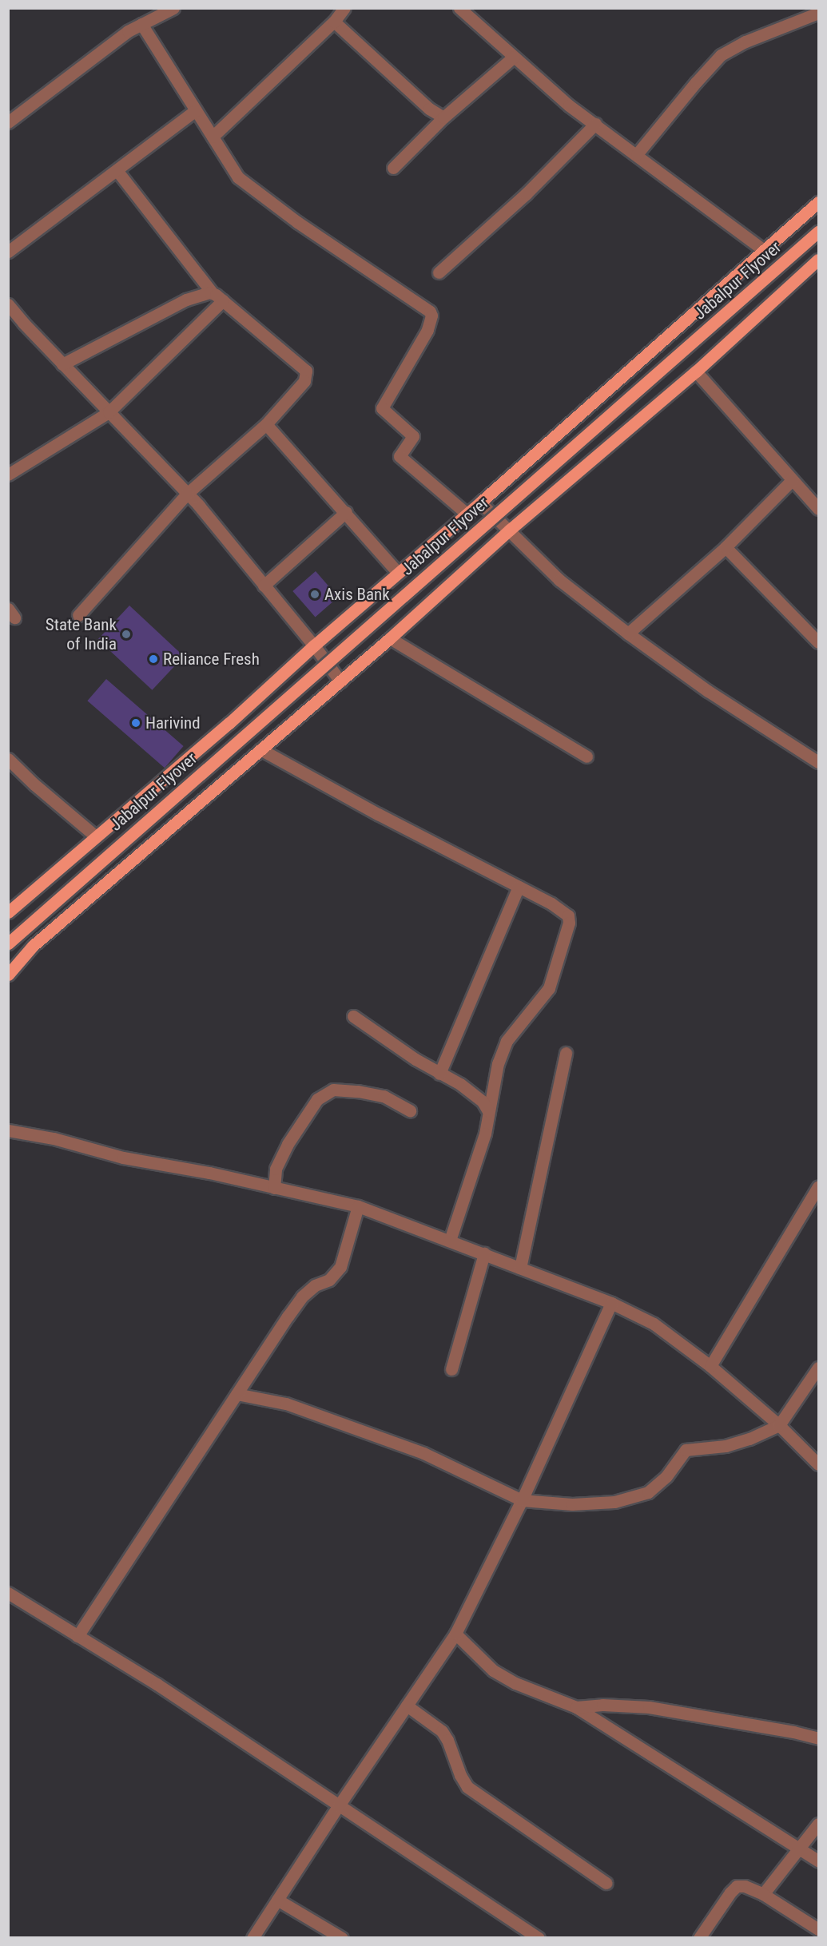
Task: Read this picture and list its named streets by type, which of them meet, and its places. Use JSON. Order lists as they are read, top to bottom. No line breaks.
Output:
{"streets":{"main road":["Jabalpur Flyover"]},"places":["Axis Bank","State Bank of India","Reliance Fresh","Harivind"]}
